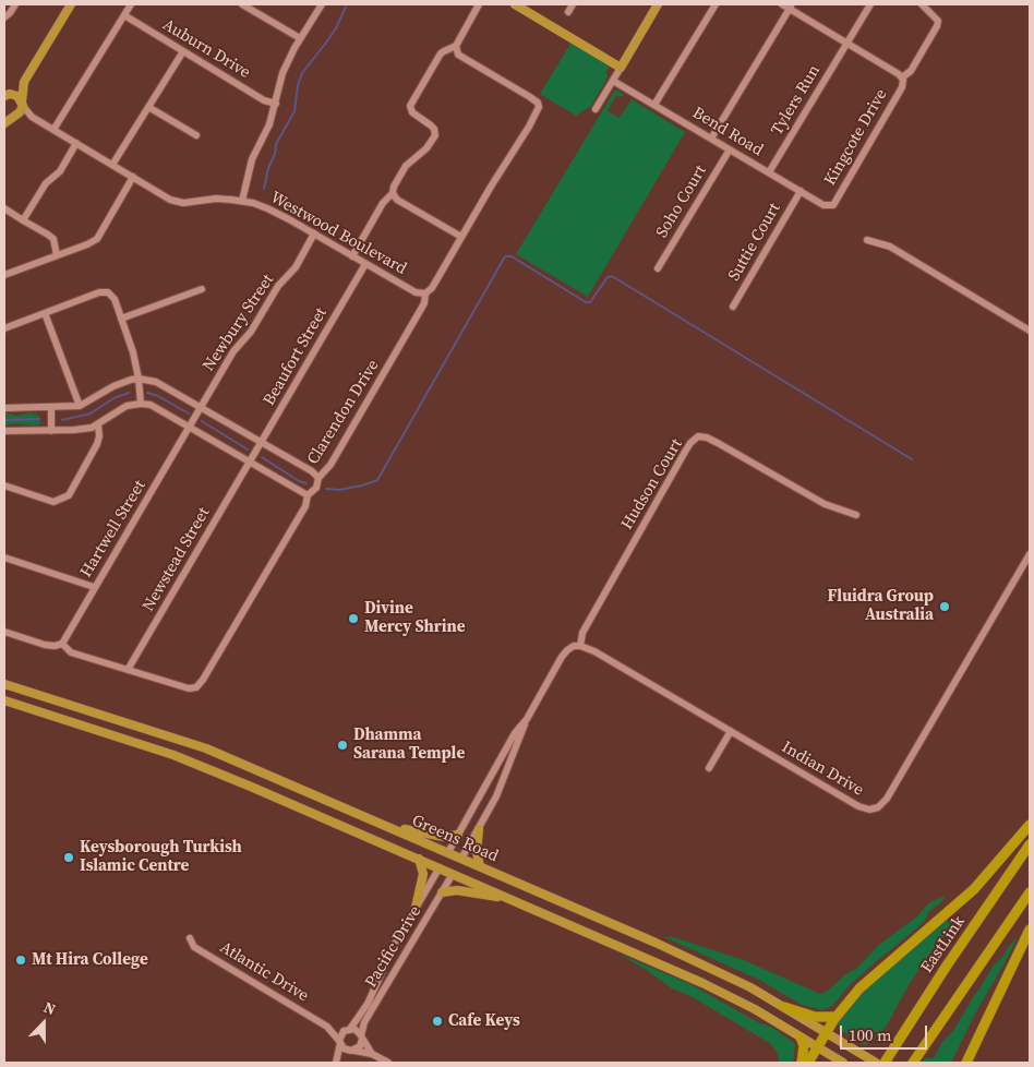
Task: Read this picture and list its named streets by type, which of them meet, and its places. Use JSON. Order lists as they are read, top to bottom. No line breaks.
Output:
{"streets":{"highway":["EastLink"],"main road":["Greens Road"],"street":["Auburn Drive","Tylers Run","Bend Road","Kingcote Drive","Soho Court","Westwood Boulevard","Suttie Court","Newbury Street","Beaufort Street","Clarendon Drive","Hudson Court","Hartwell Street","Newstead Street","Indian Drive","Pacific Drive","Atlantic Drive"]},"crossings":[["Tylers Run","Bend Road"],["Bend Road","Kingcote Drive"],["Bend Road","Soho Court"],["Bend Road","Suttie Court"],["Westwood Boulevard","Newbury Street"],["Westwood Boulevard","Beaufort Street"],["Westwood Boulevard","Clarendon Drive"],["Newbury Street","Hartwell Street"],["Beaufort Street","Newstead Street"],["Clarendon Drive","Hartwell Street"],["Clarendon Drive","Newstead Street"],["Hudson Court","Indian Drive"],["Greens Road","Pacific Drive"],["Pacific Drive","Atlantic Drive"]],"places":["Fluidra Group Australia","Divine Mercy Shrine","Dhamma Sarana Temple","Keysborough Turkish Islamic Centre","Mt Hira College","Cafe Keys"],"scale_bar":"100 m","north":"top"}
